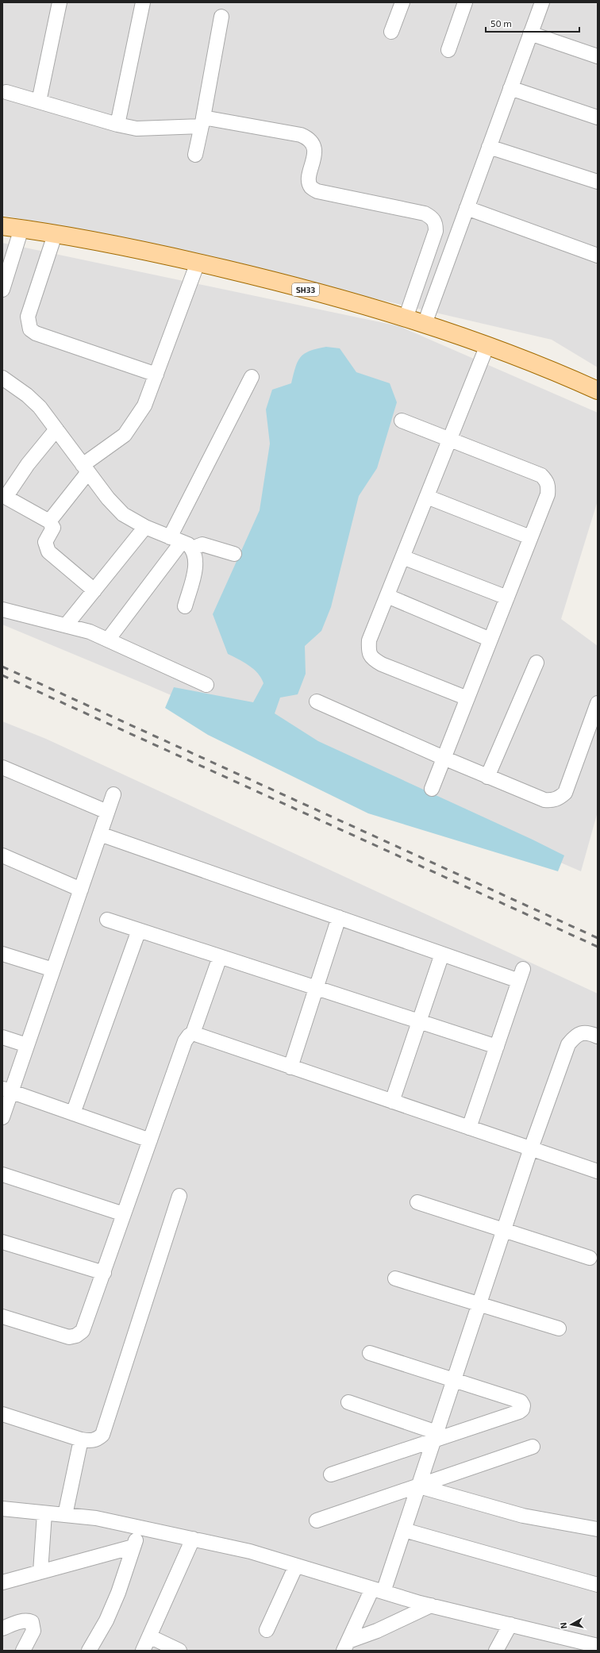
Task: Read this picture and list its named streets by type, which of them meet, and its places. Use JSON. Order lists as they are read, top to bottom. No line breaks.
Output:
{"streets":{"main road":["SH33"]},"scale_bar":"50 m","north":"left"}
